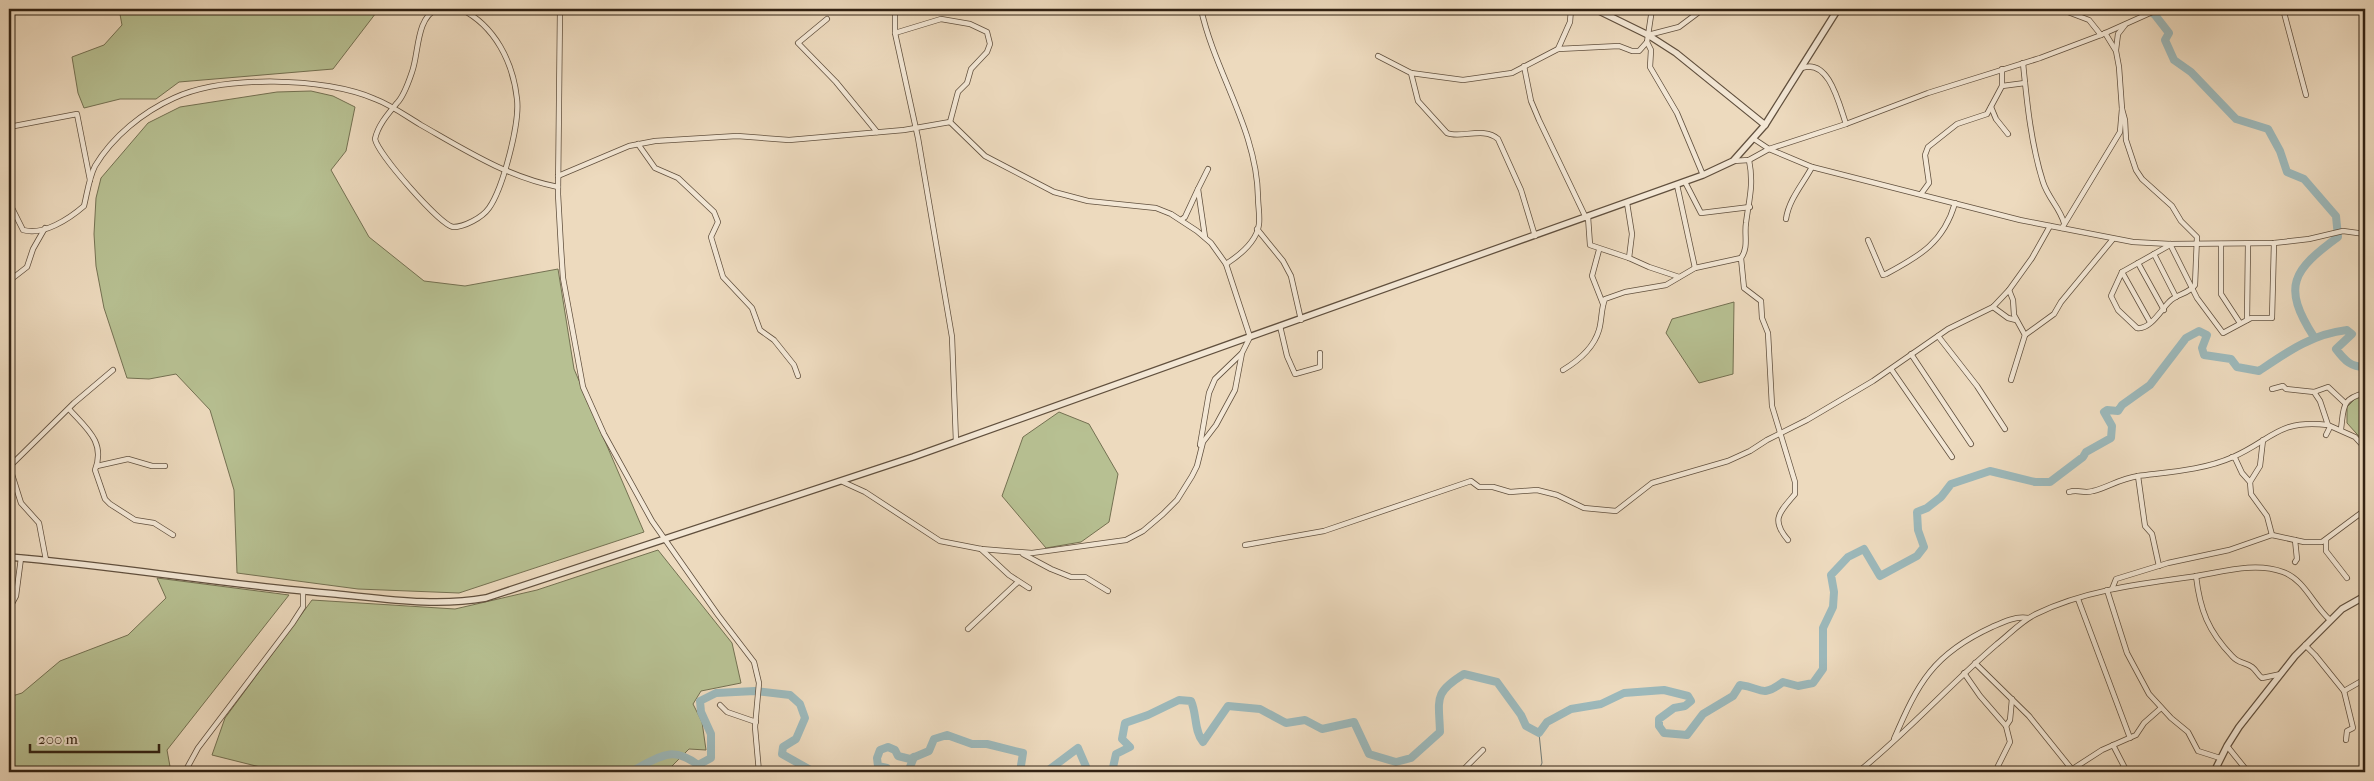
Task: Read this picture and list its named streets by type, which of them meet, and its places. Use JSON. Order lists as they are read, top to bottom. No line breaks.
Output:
{"scale_bar":"200 m"}
